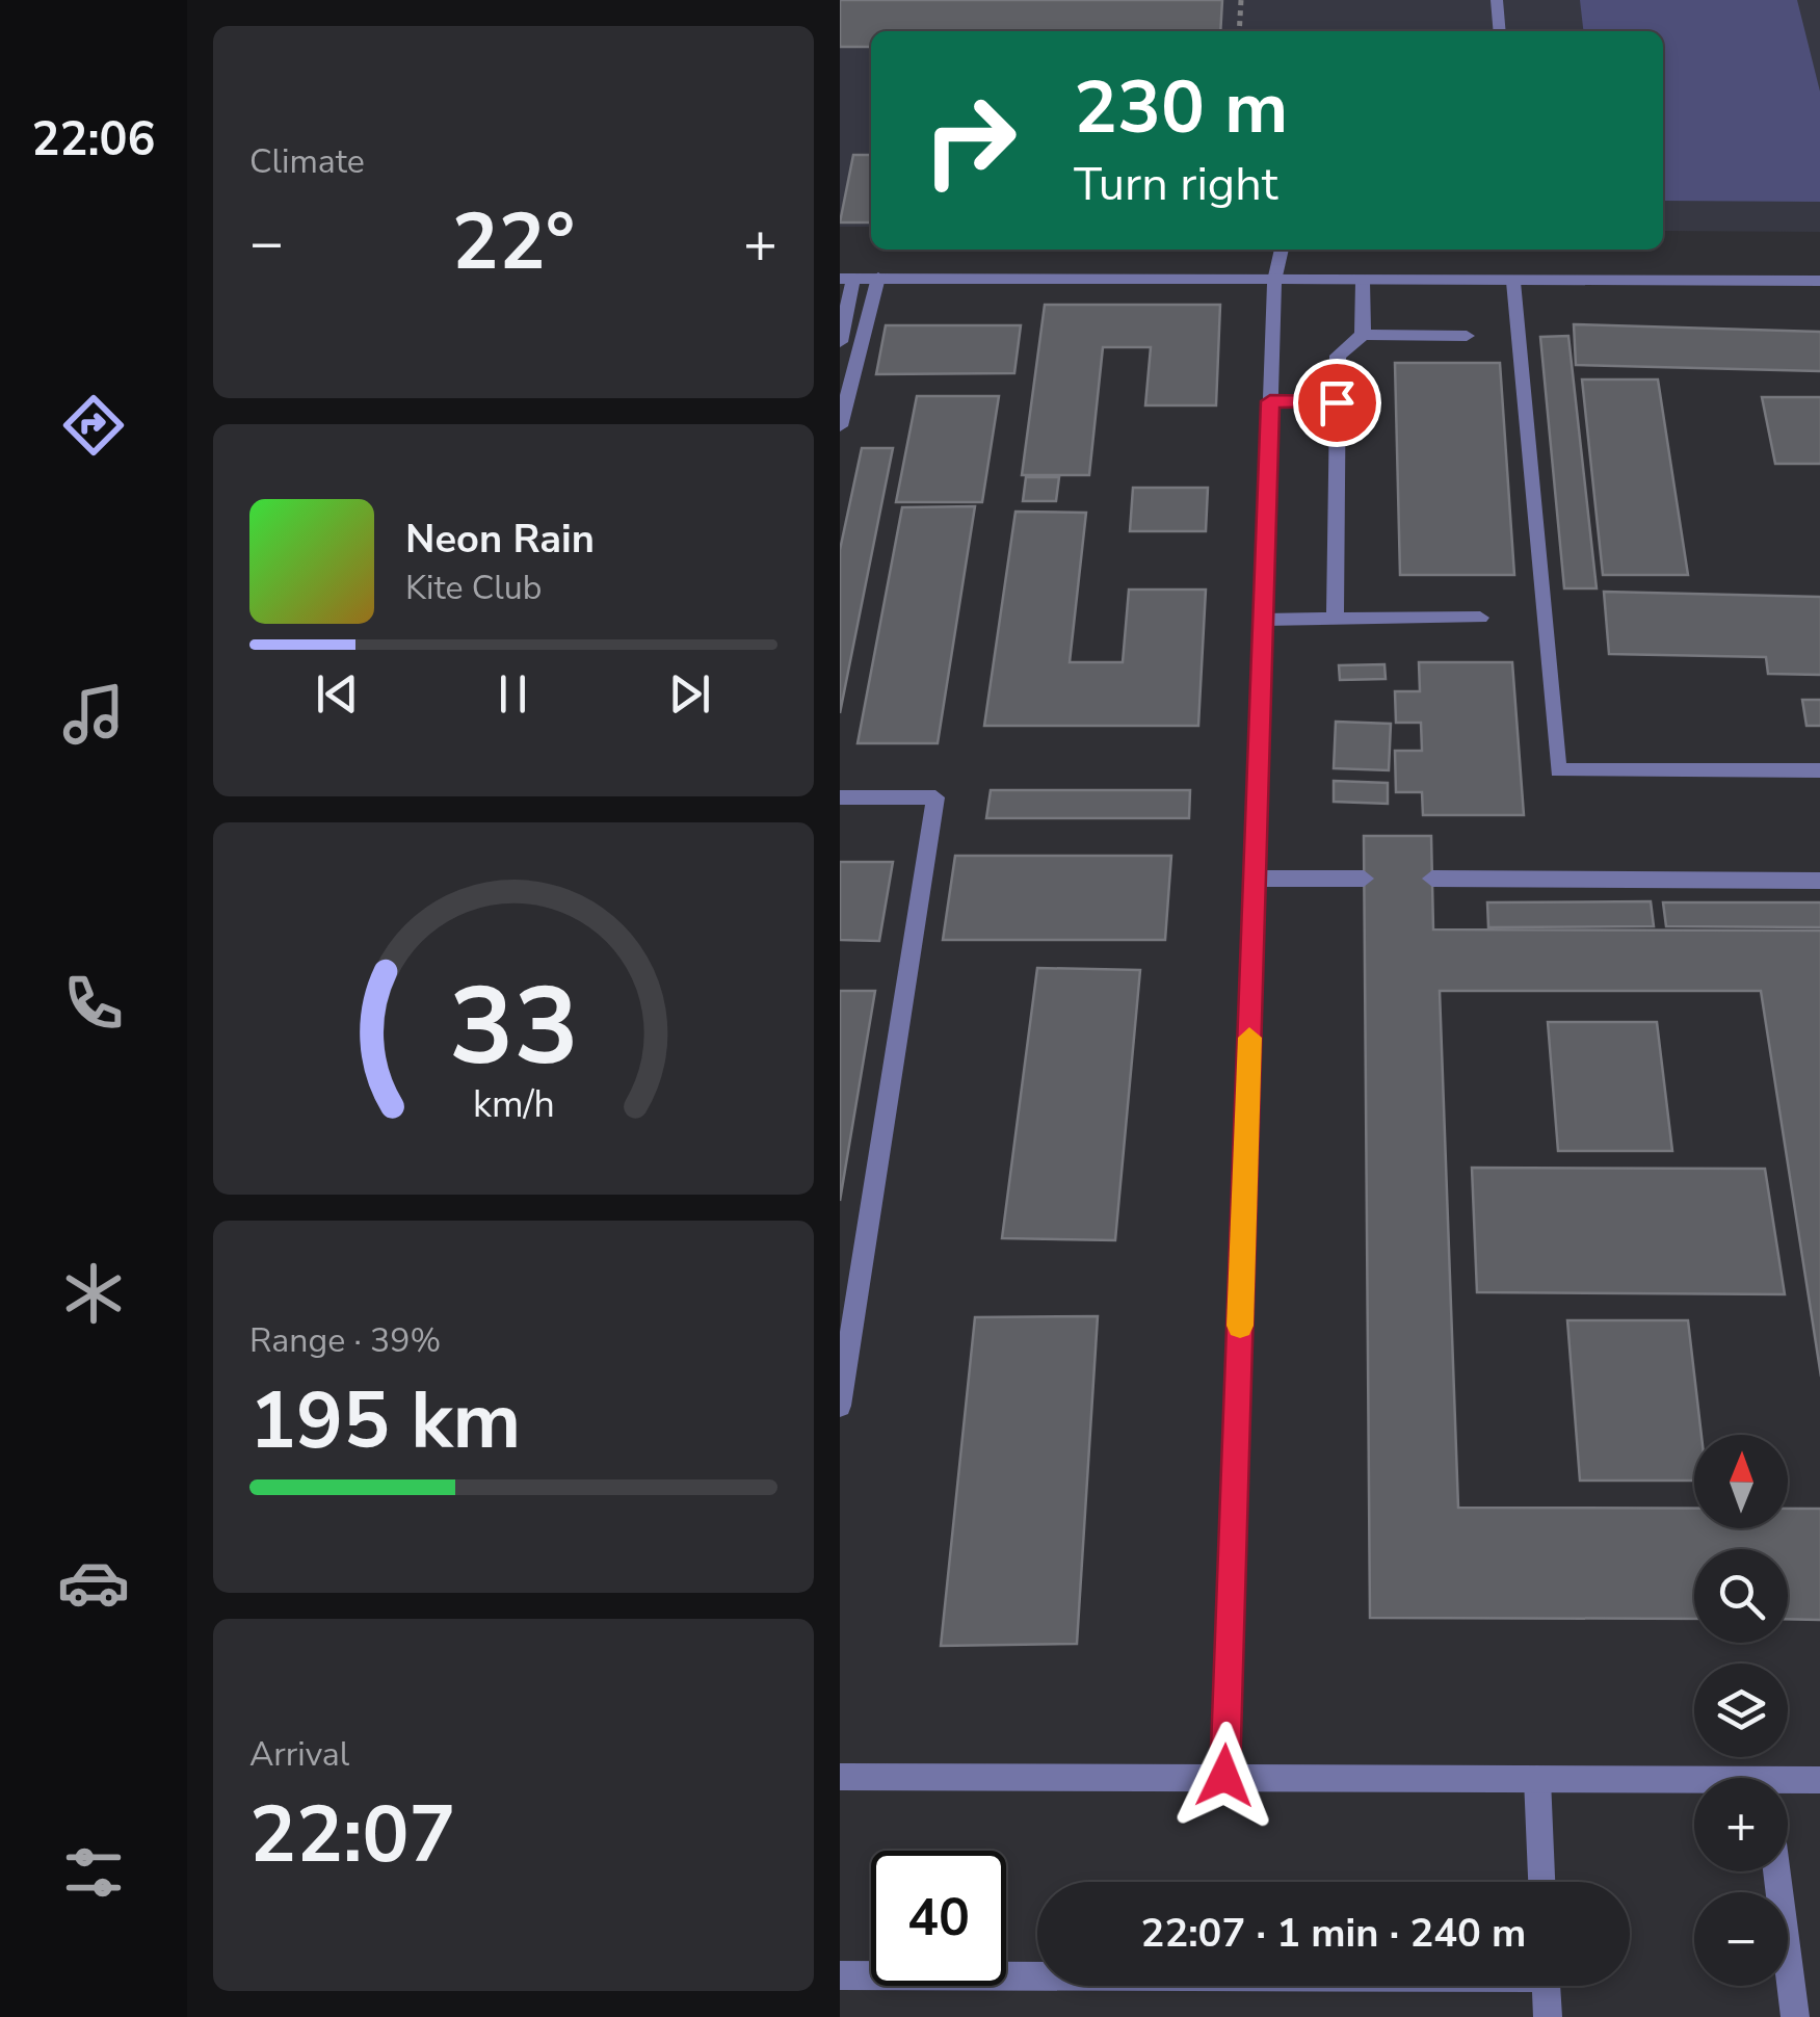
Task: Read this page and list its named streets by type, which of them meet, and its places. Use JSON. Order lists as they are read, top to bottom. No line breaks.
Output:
{"north":"top","page":{"tabs":"22:06","tile":["Climate",["Range · 39%","195 km"],["Arrival","22:07"]],"turn":["230 m","Turn right"],"heat":["−","22°","+"],"song":["Neon Rain","Kite Club"],"map_buttons":["+","−"],"limit":"40","trip":"22:07 · 1 min · 240 m","gauge":["33","km/h"]}}
